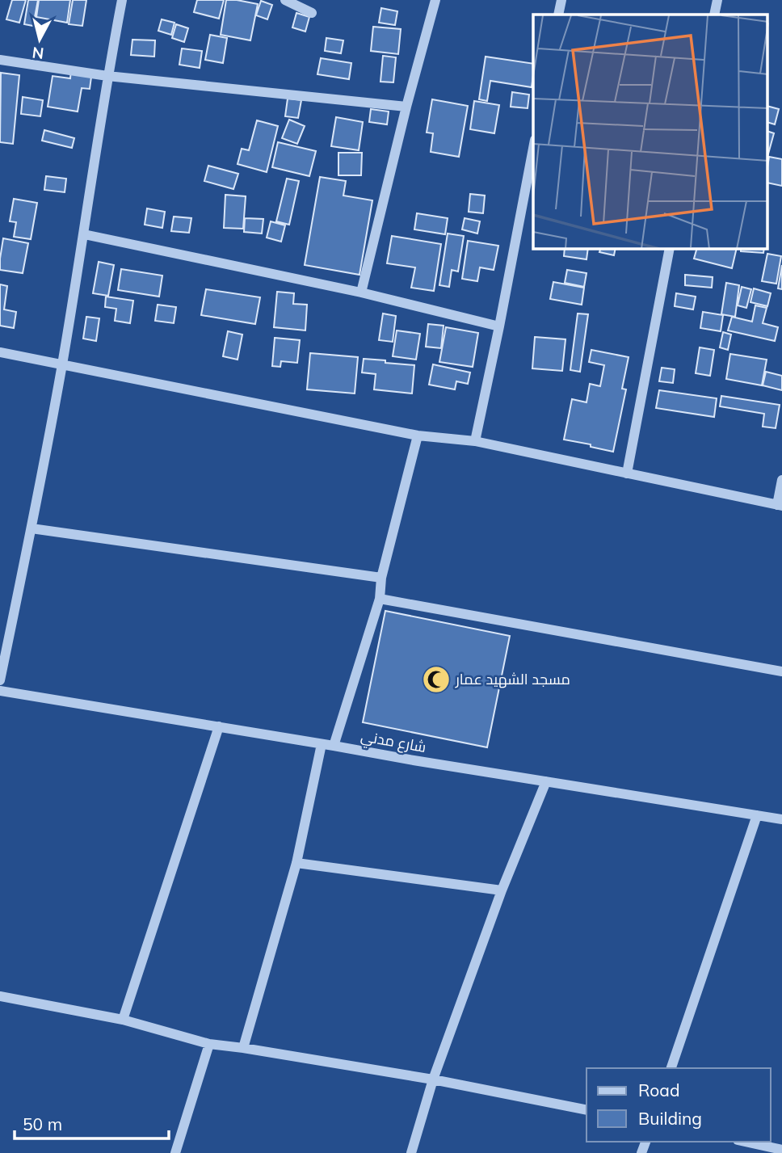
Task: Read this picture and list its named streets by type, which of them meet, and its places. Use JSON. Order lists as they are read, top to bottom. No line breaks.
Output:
{"streets":{"street":["شارع مدني"]},"places":{"mosque":["مسجد الشهيد عمار"]},"legend":["Road","Building"],"scale_bar":"50 m","north":"bottom"}
